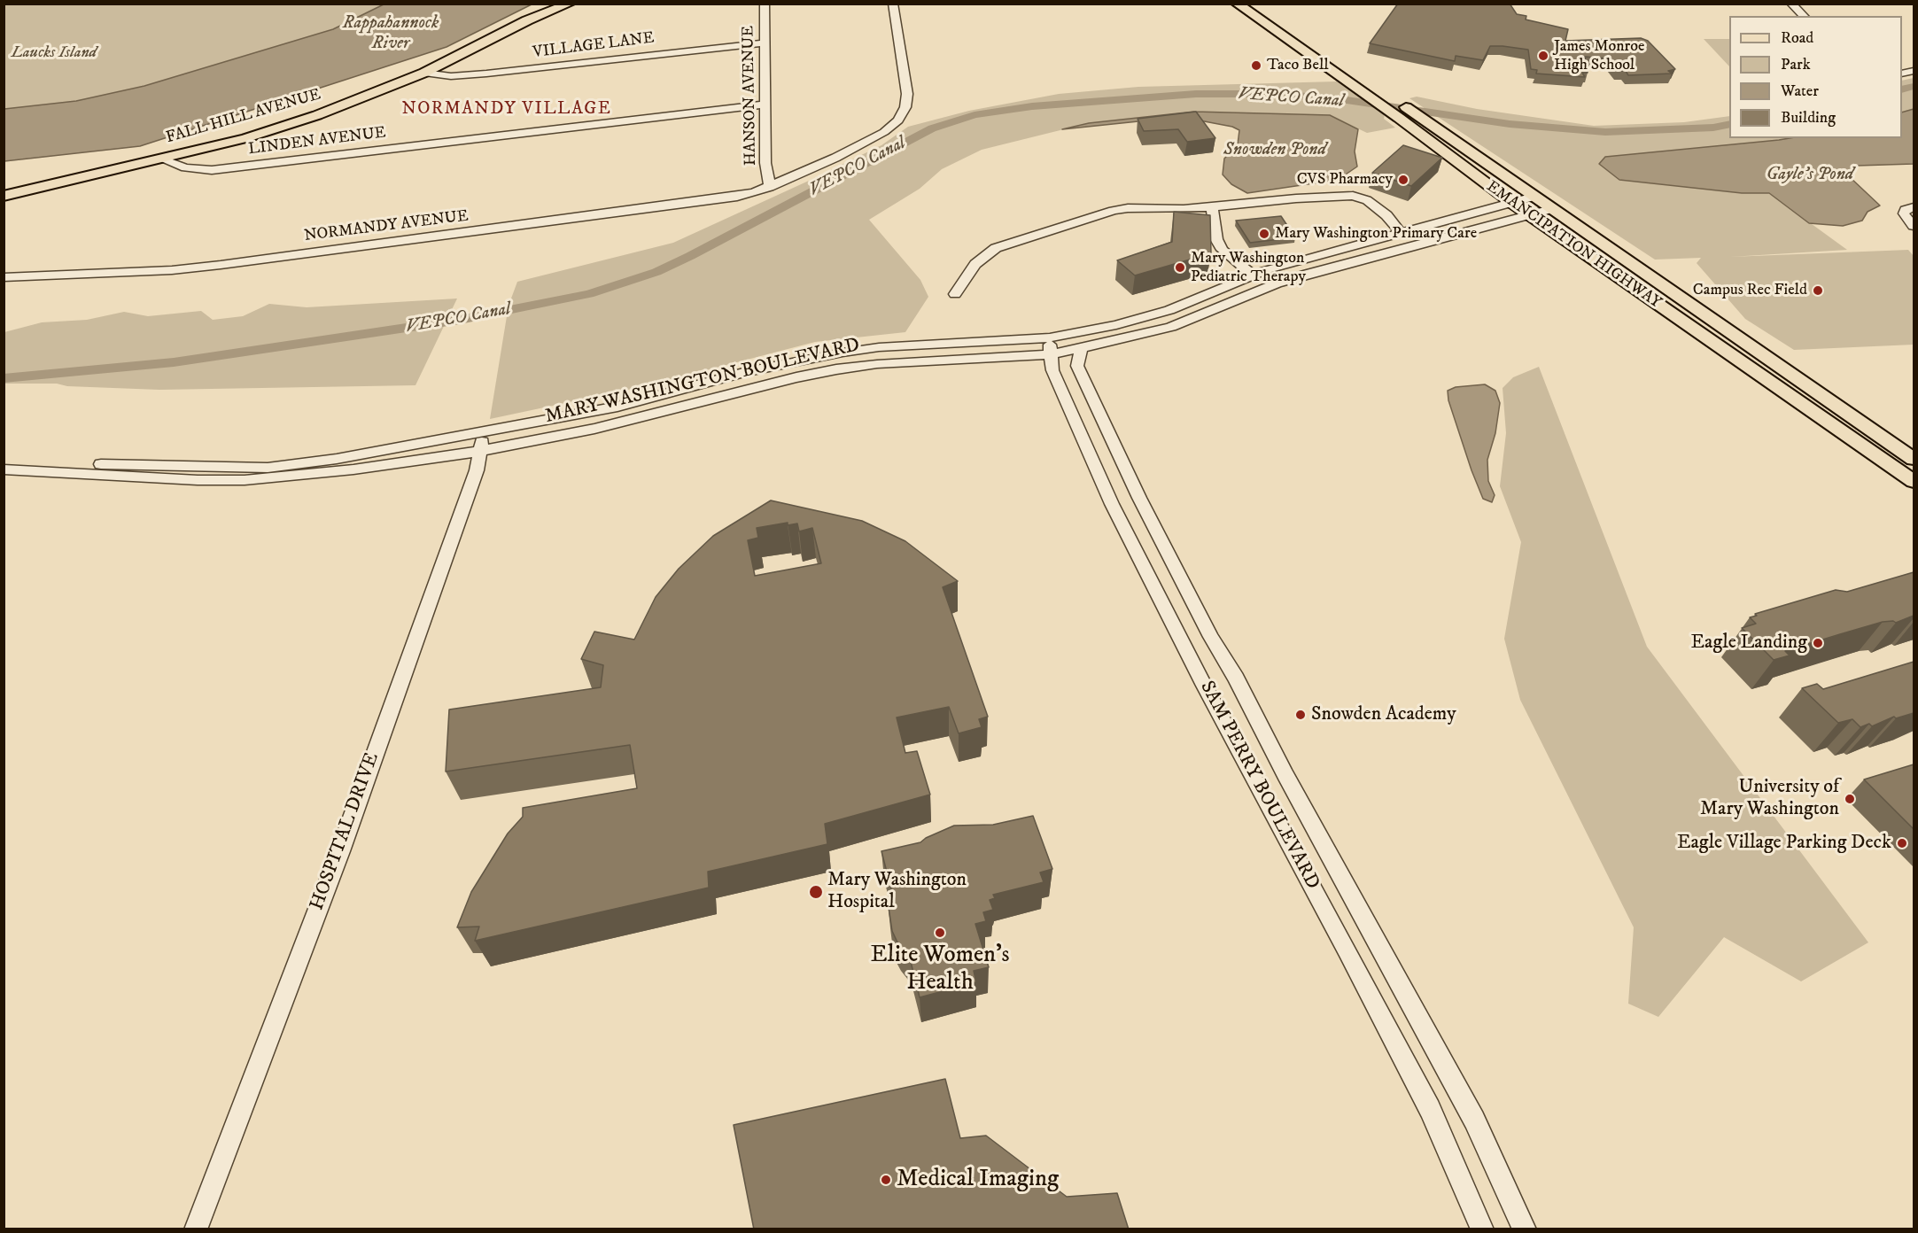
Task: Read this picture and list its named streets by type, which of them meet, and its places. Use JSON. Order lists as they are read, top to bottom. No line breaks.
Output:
{"streets":{"main road":["FALL HILL AVENUE","EMANCIPATION HIGHWAY"],"street":["VILLAGE LANE","HANSON AVENUE","LINDEN AVENUE","NORMANDY AVENUE","MARY WASHINGTON BOULEVARD","SAM PERRY BOULEVARD","HOSPITAL DRIVE"]},"crossings":[["VILLAGE LANE","HANSON AVENUE"],["VILLAGE LANE","FALL HILL AVENUE"],["HANSON AVENUE","LINDEN AVENUE"],["HANSON AVENUE","NORMANDY AVENUE"],["FALL HILL AVENUE","LINDEN AVENUE"],["EMANCIPATION HIGHWAY","MARY WASHINGTON BOULEVARD"],["MARY WASHINGTON BOULEVARD","SAM PERRY BOULEVARD"],["MARY WASHINGTON BOULEVARD","HOSPITAL DRIVE"]],"districts":["NORMANDY VILLAGE"],"water":["Rappahannock River","VEPCO Canal","Snowden Pond","Gayle's Pond"],"parks":["Laucks Island"],"places":["James Monroe High School","Taco Bell","CVS Pharmacy","Mary Washington Primary Care","Mary Washington Pediatric Therapy","Campus Rec Field","Eagle Landing","Snowden Academy","University of Mary Washington","Eagle Village Parking Deck","Mary Washington Hospital","Elite Women's Health","Medical Imaging"],"legend":["Road","Park","Water","Building"]}
